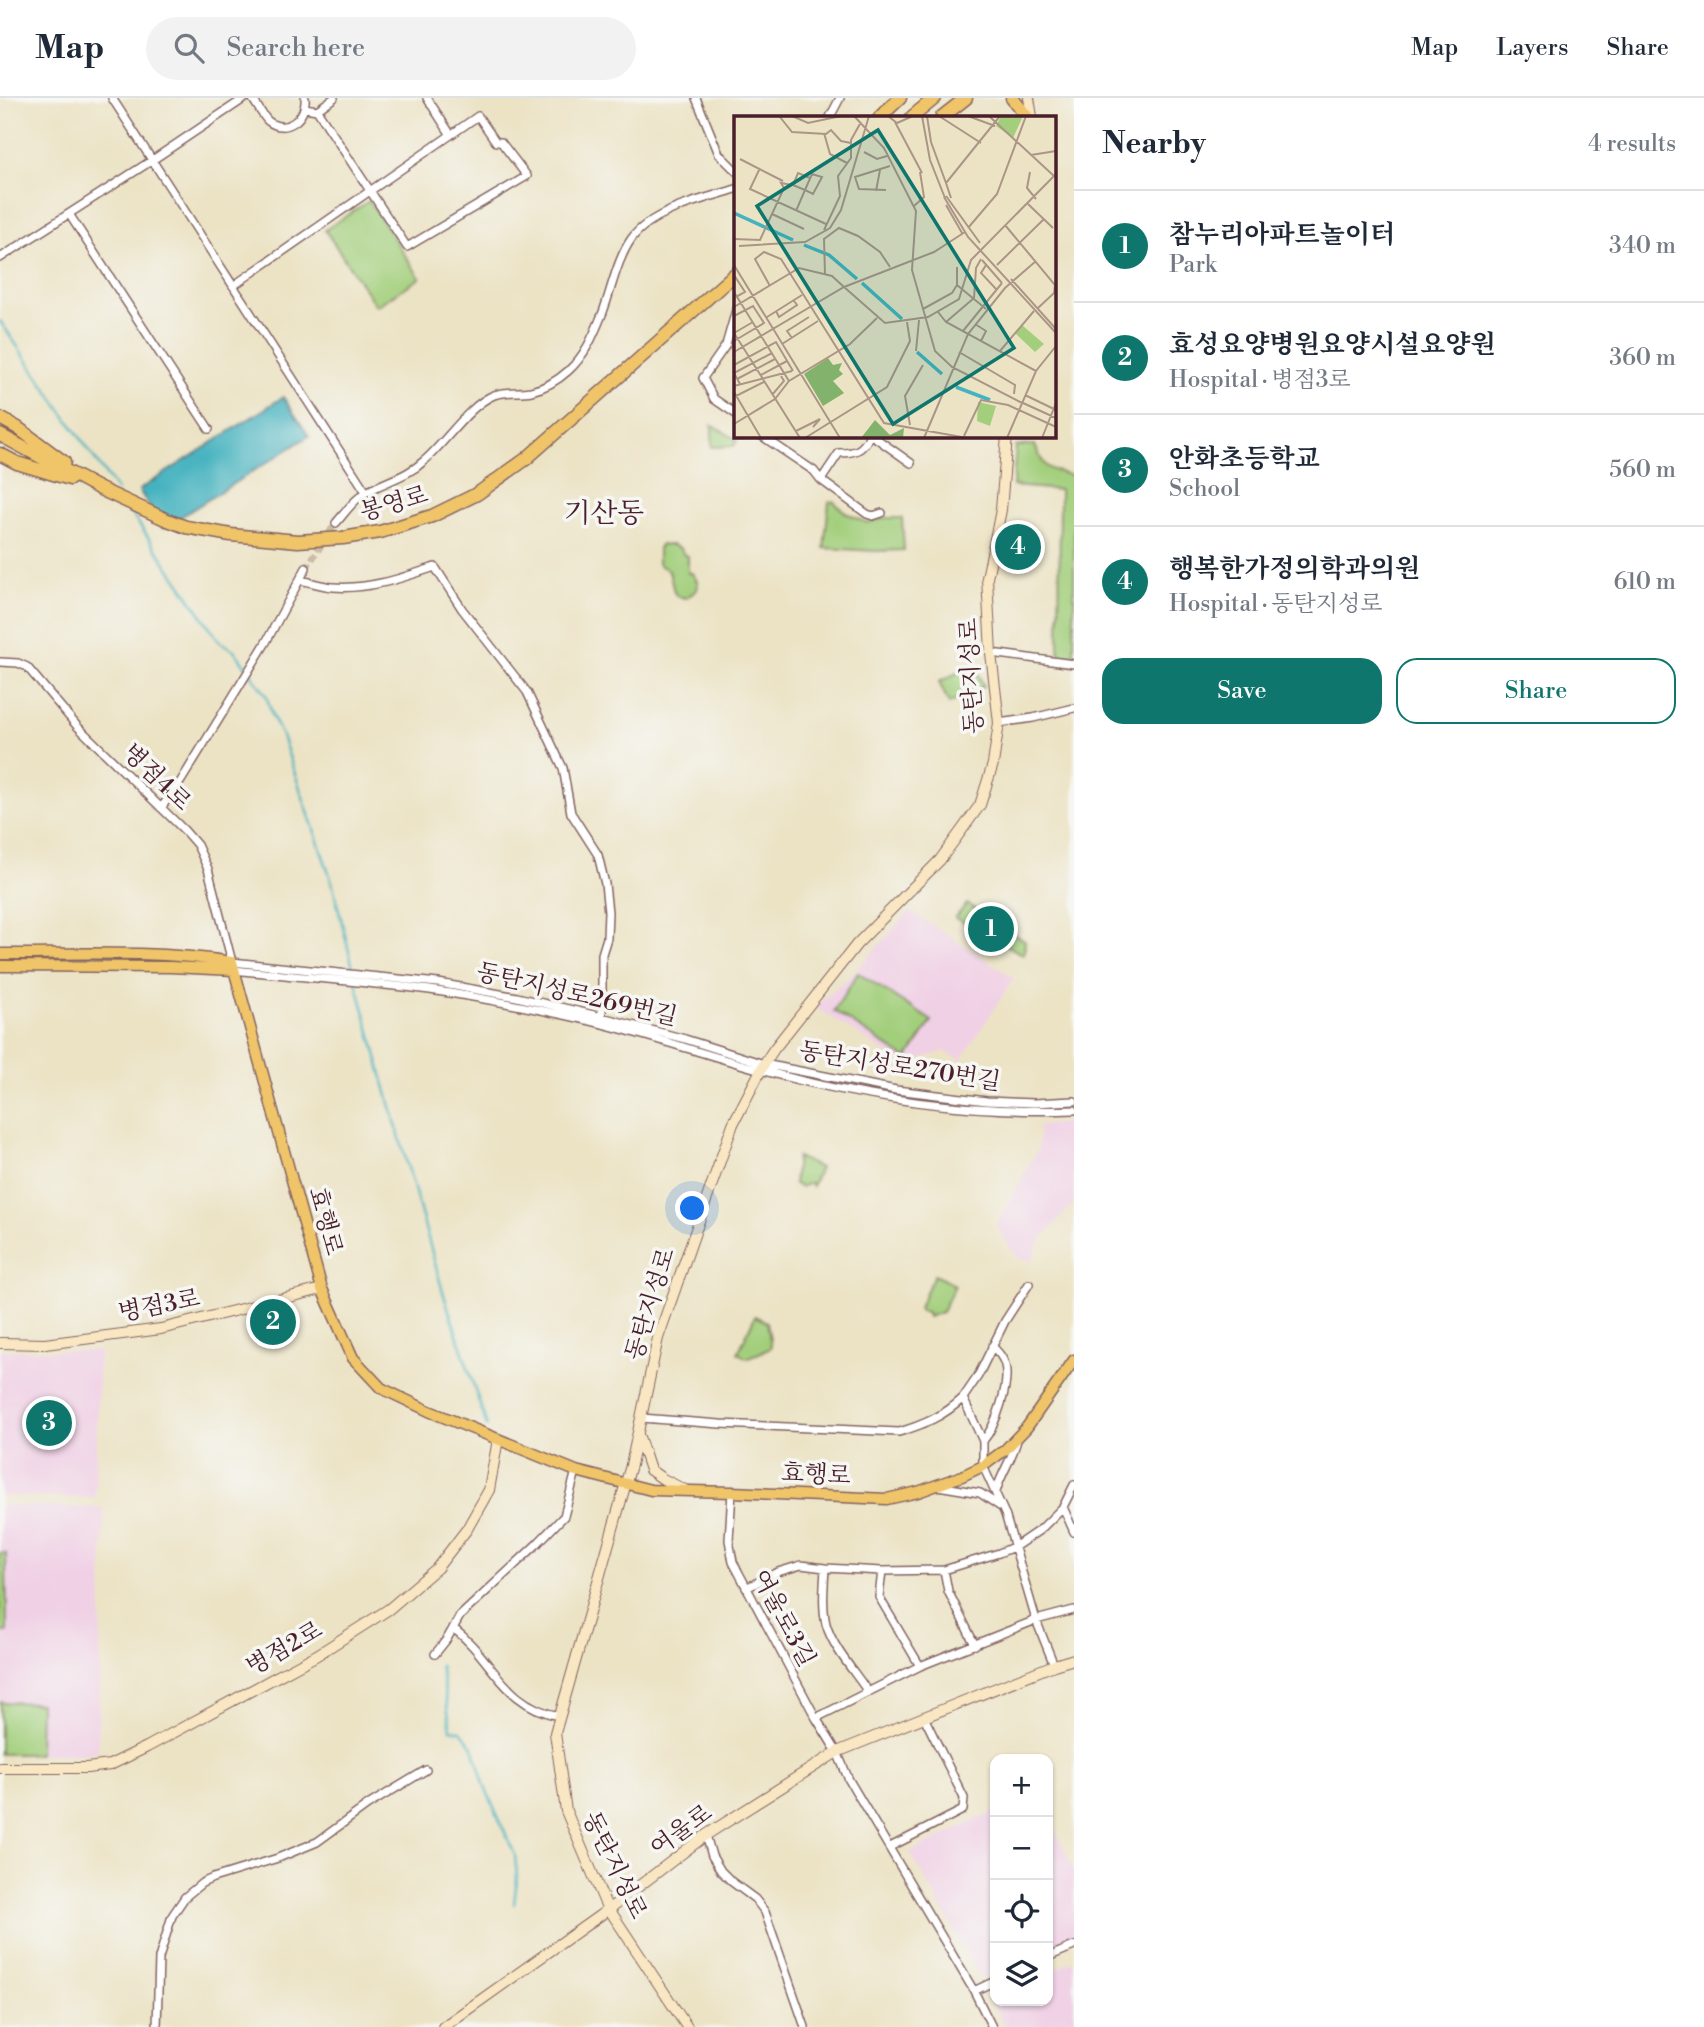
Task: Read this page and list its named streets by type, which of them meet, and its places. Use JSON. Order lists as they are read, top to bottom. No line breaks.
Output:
{"streets":{"highway":["봉영로"],"main road":["동탄지성로","효행로","병점3로","병점2로","여울로"],"street":["병점4로","동탄지성로269번길","동탄지성로270번길","여울로3길"]},"crossings":[["동탄지성로","동탄지성로269번길"],["동탄지성로","동탄지성로270번길"],["동탄지성로","효행로"],["동탄지성로","여울로"],["병점4로","효행로"],["동탄지성로269번길","동탄지성로270번길"],["효행로","병점3로"],["효행로","여울로3길"],["효행로","병점2로"],["여울로3길","여울로"]],"districts":["기산동"],"page":{"header":"Map","search":"Search here","nav":["Map","Layers","Share"],"heading":["Nearby","4 results"],"list":[{"mark":"1","name":"참누리아파트놀이터","note":"Park","value":"340 m"},{"mark":"2","name":"효성요양병원요양시설요양원","note":"Hospital · 병점3로","value":"360 m"},{"mark":"3","name":"안화초등학교","note":"School","value":"560 m"},{"mark":"4","name":"행복한가정의학과의원","note":"Hospital · 동탄지성로","value":"610 m"}],"pins":["4","1","2","3"],"buttons":["Save","Share"],"map_buttons":["+","−"]}}
